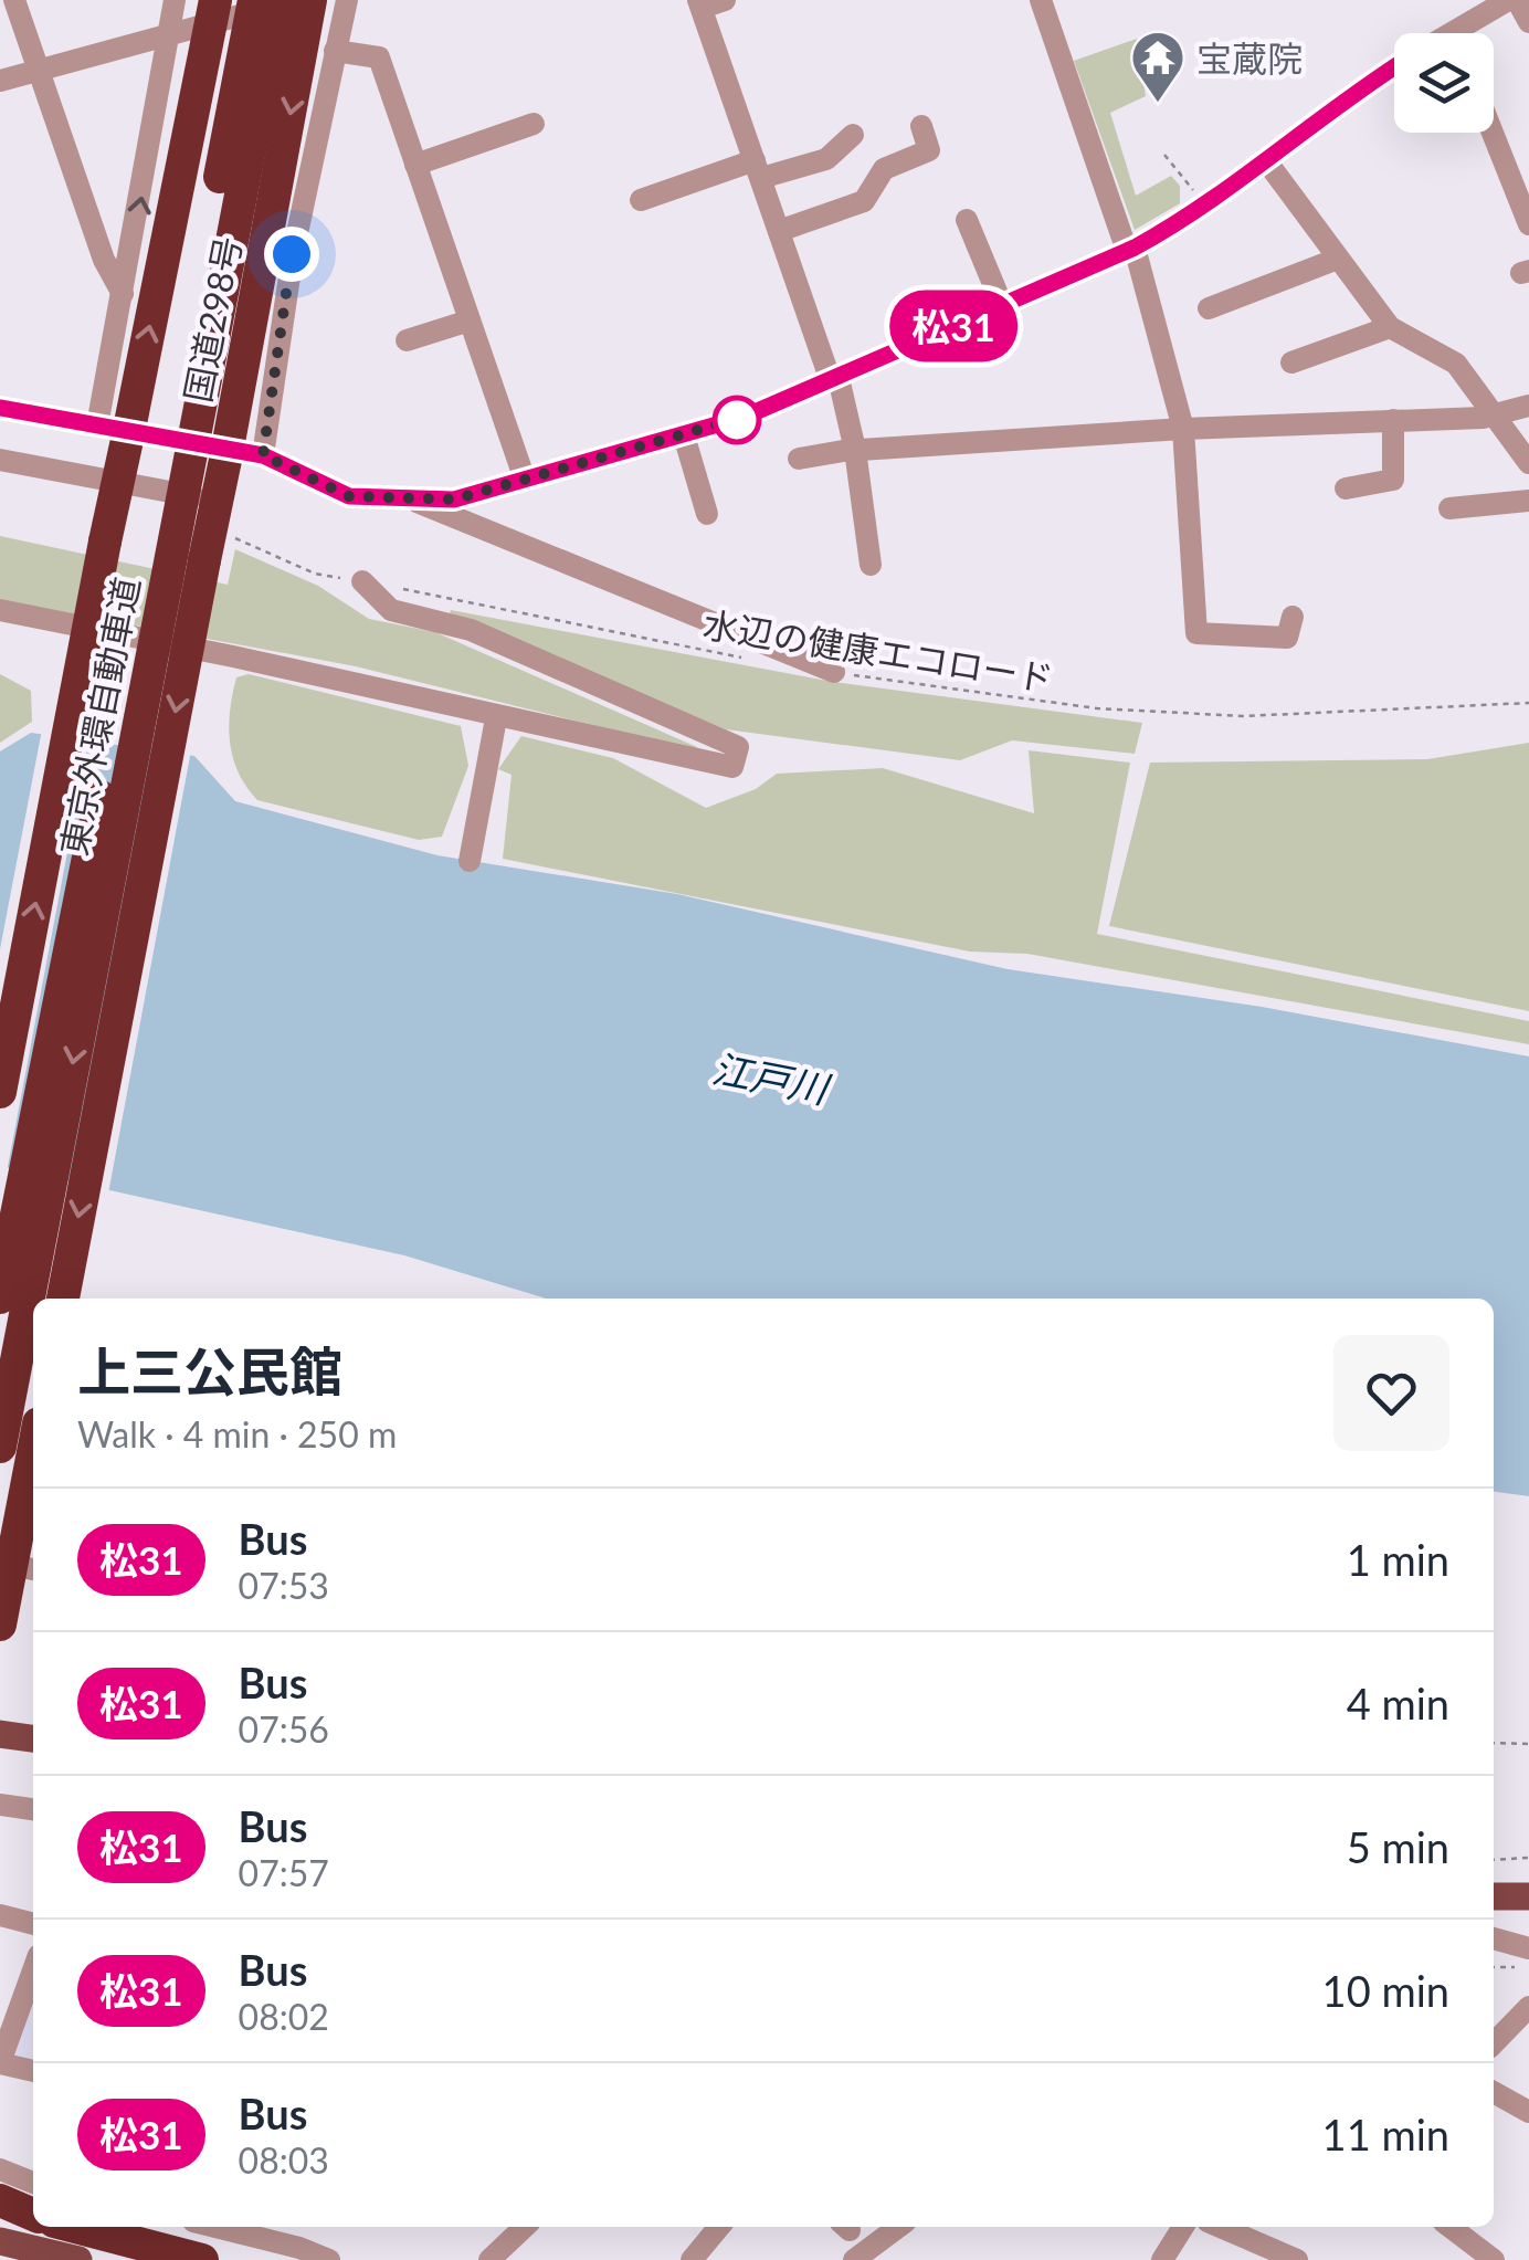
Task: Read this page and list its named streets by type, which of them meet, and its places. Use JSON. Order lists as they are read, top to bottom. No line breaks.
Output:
{"streets":{"highway":["国道298号","東京外環自動車道"],"path":["水辺の健康エコロード"]},"water":["江戸川"],"places":{"temple":["宝蔵院"]},"lines":["bus line 松31"],"page":{"on_map":"松31","heading":["上三公民館","Walk · 4 min · 250 m"],"list":[{"mark":"松31","name":"Bus","note":"07:53","value":"1 min"},{"mark":"松31","name":"Bus","note":"07:56","value":"4 min"},{"mark":"松31","name":"Bus","note":"07:57","value":"5 min"},{"mark":"松31","name":"Bus","note":"08:02","value":"10 min"},{"mark":"松31","name":"Bus","note":"08:03","value":"11 min"}]}}
